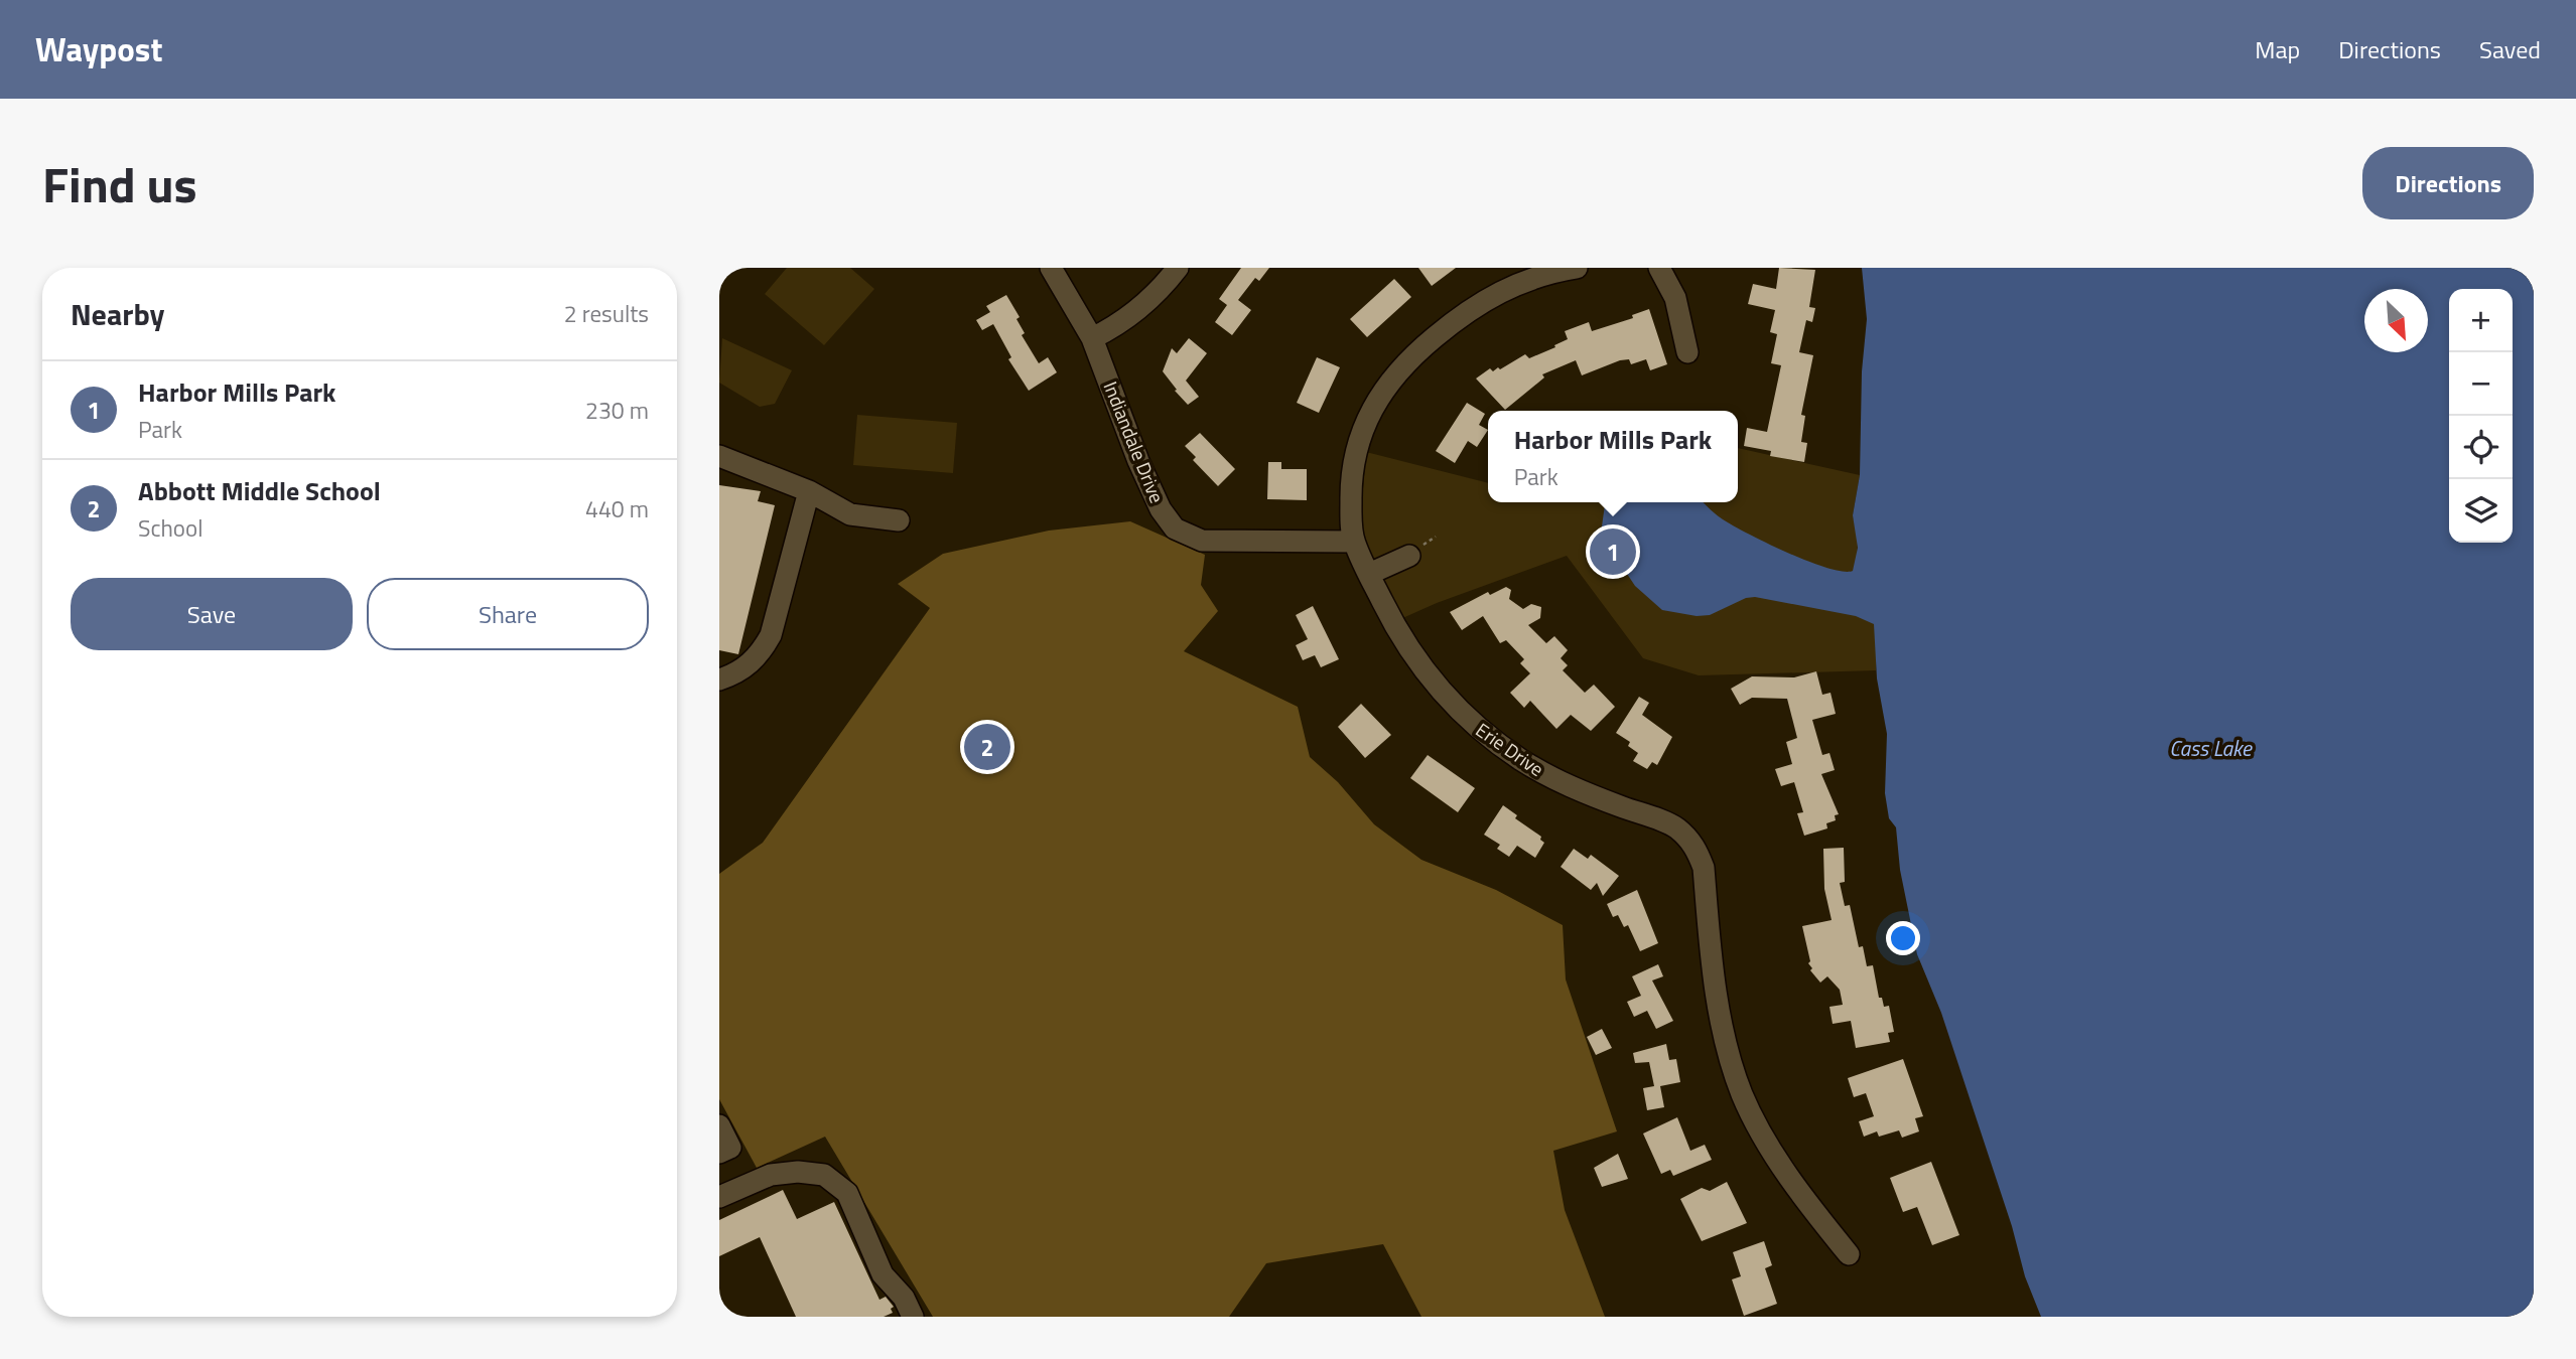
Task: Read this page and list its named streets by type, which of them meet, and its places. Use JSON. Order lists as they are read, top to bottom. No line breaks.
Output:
{"streets":{"street":["Indiandale Drive","Erie Drive"]},"crossings":[["Indiandale Drive","Erie Drive"]],"water":["Cass Lake"],"north":"bottom right","page":{"header":"Waypost","nav":["Map","Directions","Saved"],"title":"Find us","buttons":["Directions",["Save","Share"]],"heading":["Nearby","2 results"],"map_buttons":["+","−"],"list":[{"mark":"1","name":"Harbor Mills Park","note":"Park","value":"230 m"},{"mark":"2","name":"Abbott Middle School","note":"School","value":"440 m"}],"popup":["Harbor Mills Park","Park"],"pins":["1","2"]}}
